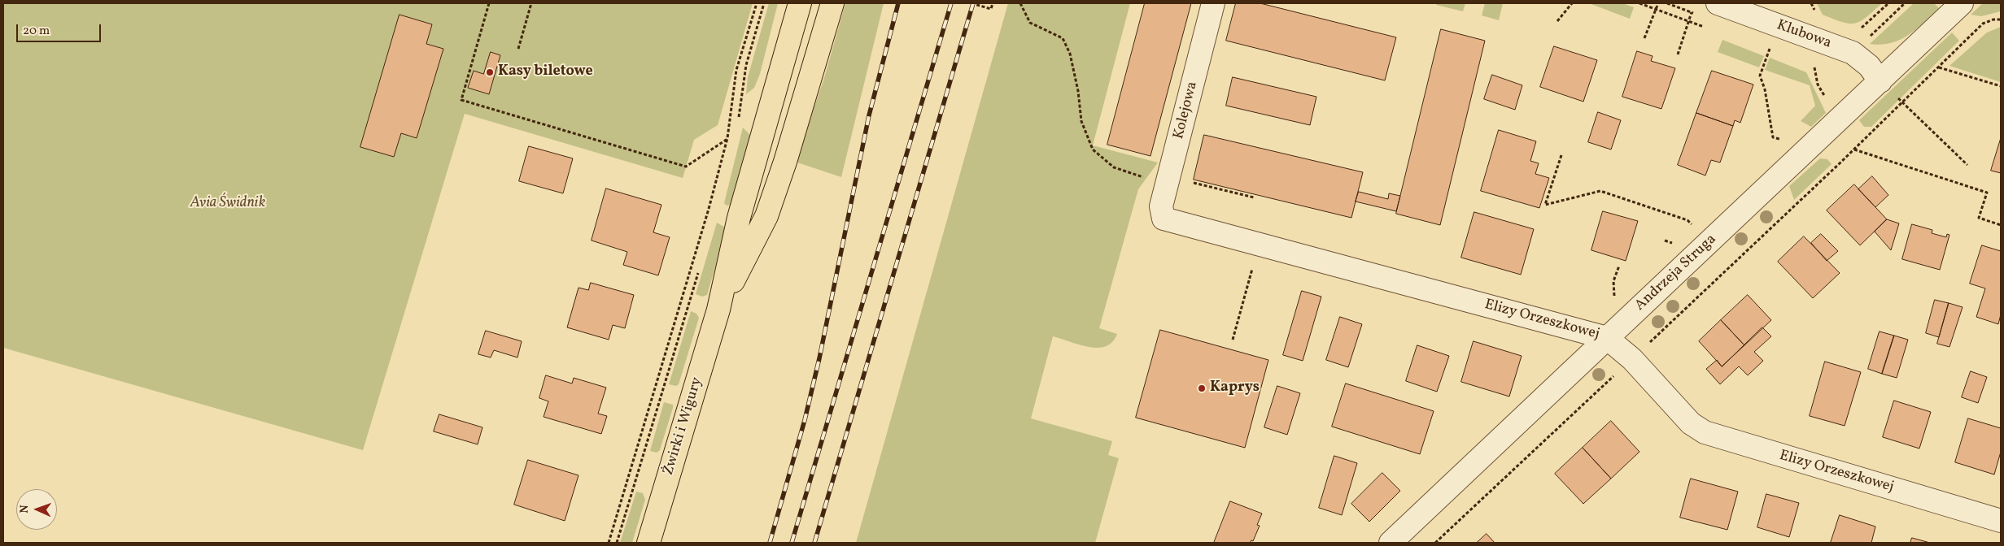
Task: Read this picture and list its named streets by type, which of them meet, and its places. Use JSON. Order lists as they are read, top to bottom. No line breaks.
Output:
{"streets":{"main road":["Żwirki i Wigury"],"street":["Klubowa","Kolejowa","Andrzeja Struga","Elizy Orzeszkowej"]},"crossings":[["Klubowa","Andrzeja Struga"],["Kolejowa","Elizy Orzeszkowej"],["Andrzeja Struga","Elizy Orzeszkowej"]],"parks":["Avia Świdnik"],"places":["Kasy biletowe","Kaprys"],"scale_bar":"20 m","north":"left"}
